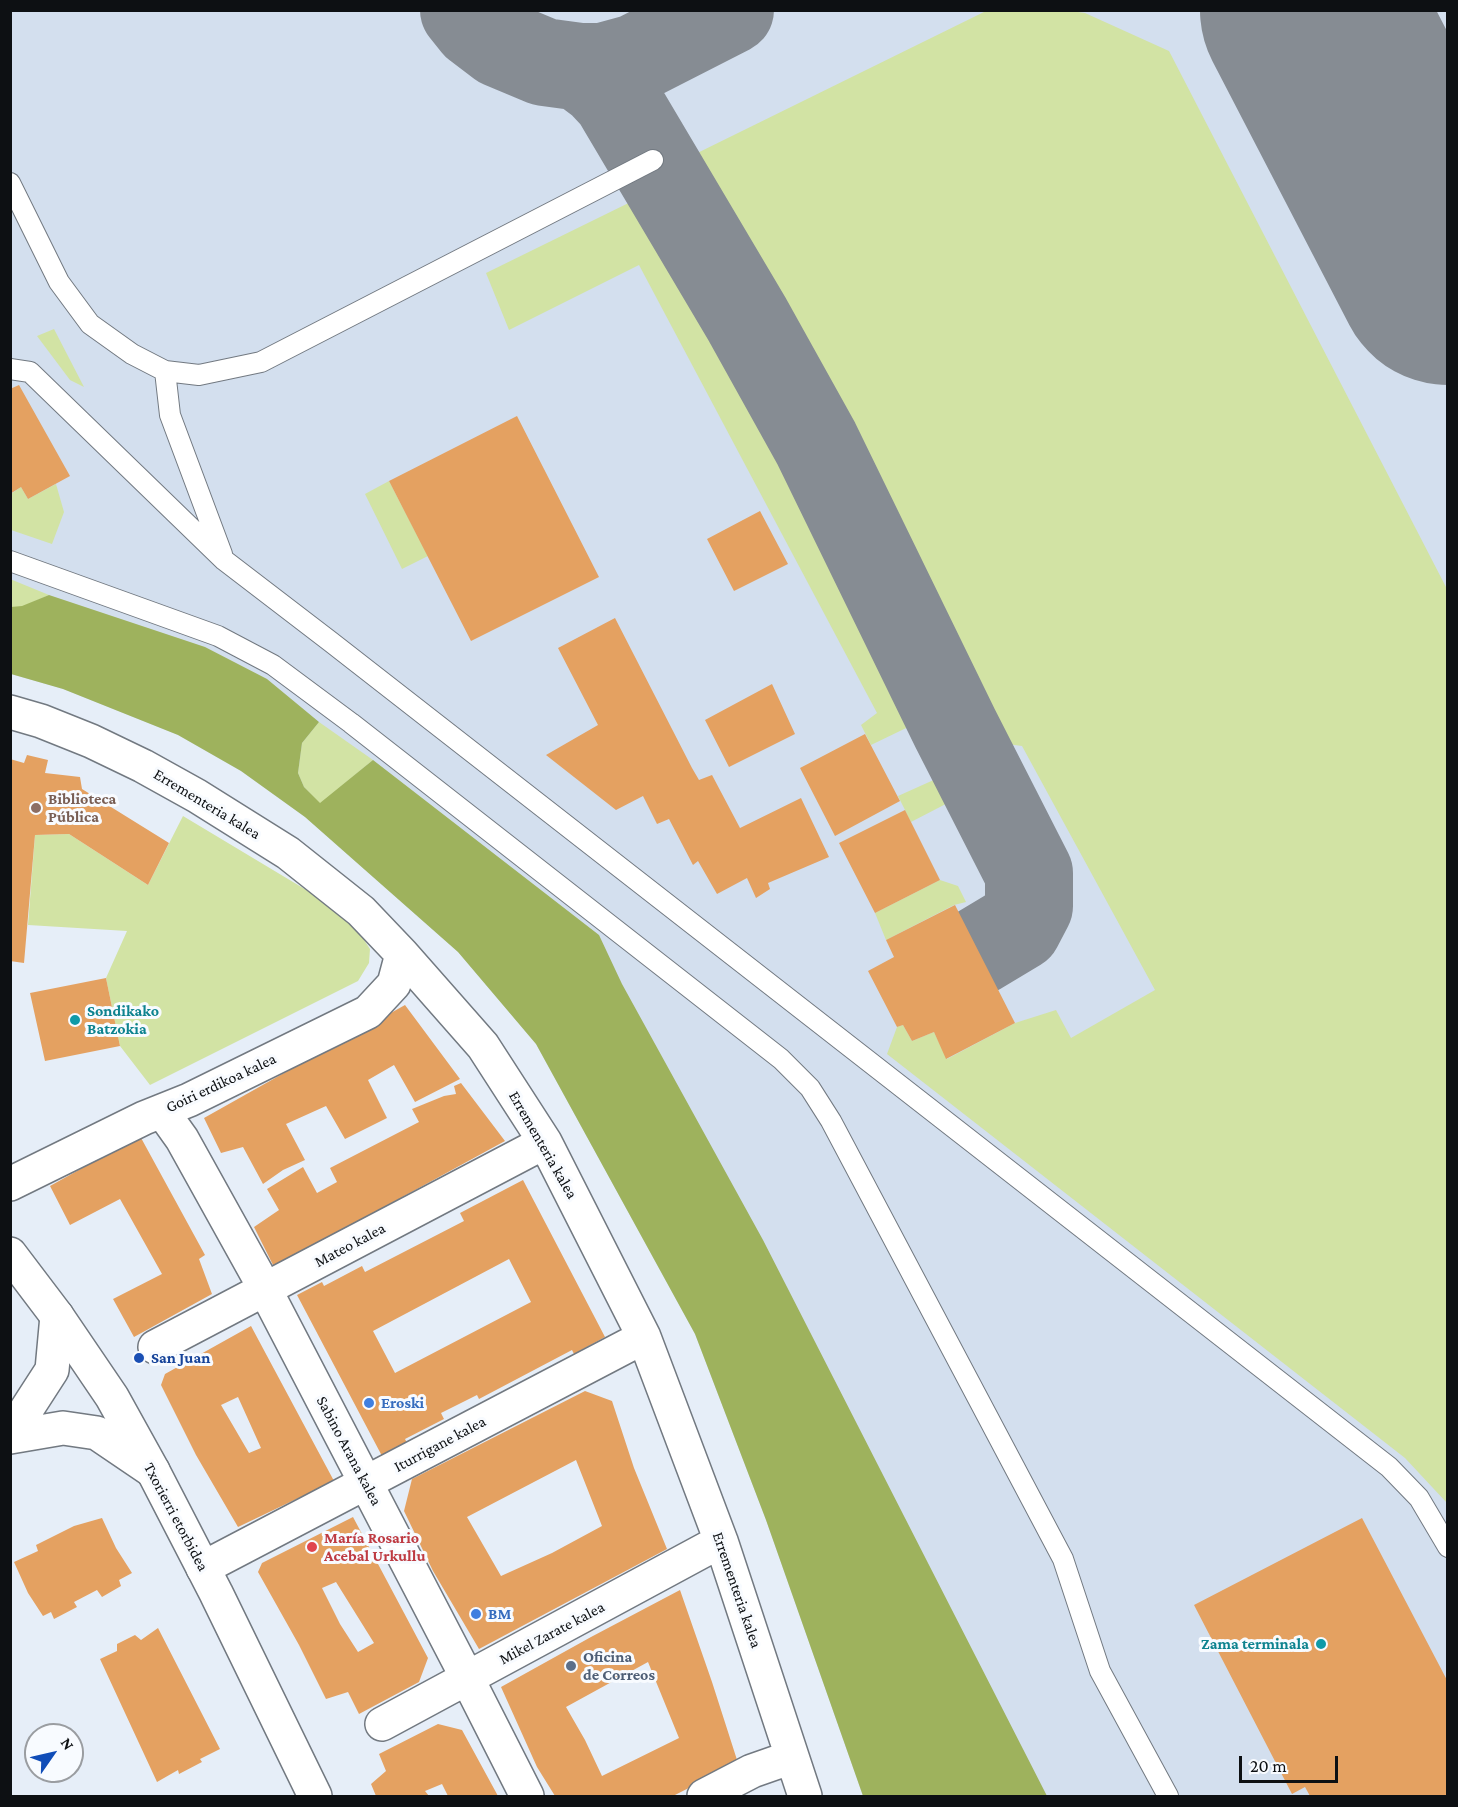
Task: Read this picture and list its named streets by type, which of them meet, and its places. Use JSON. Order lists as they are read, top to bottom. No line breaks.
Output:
{"streets":{"street":["Errementeria kalea","Goiri erdikoa kalea","Mateo kalea","Iturrigane kalea","Sabino Arana kalea","Txorierri etorbidea","Mikel Zarate kalea"]},"crossings":[["Errementeria kalea","Goiri erdikoa kalea"],["Errementeria kalea","Mateo kalea"],["Errementeria kalea","Iturrigane kalea"],["Errementeria kalea","Mikel Zarate kalea"],["Goiri erdikoa kalea","Sabino Arana kalea"],["Mateo kalea","Sabino Arana kalea"],["Iturrigane kalea","Sabino Arana kalea"],["Iturrigane kalea","Txorierri etorbidea"],["Sabino Arana kalea","Mikel Zarate kalea"]],"places":["Biblioteca Pública","Sondikako Batzokia","San Juan","Eroski","María Rosario Acebal Urkullu","BM","Zama terminala","Oficina de Correos"],"scale_bar":"20 m","north":"top right"}
